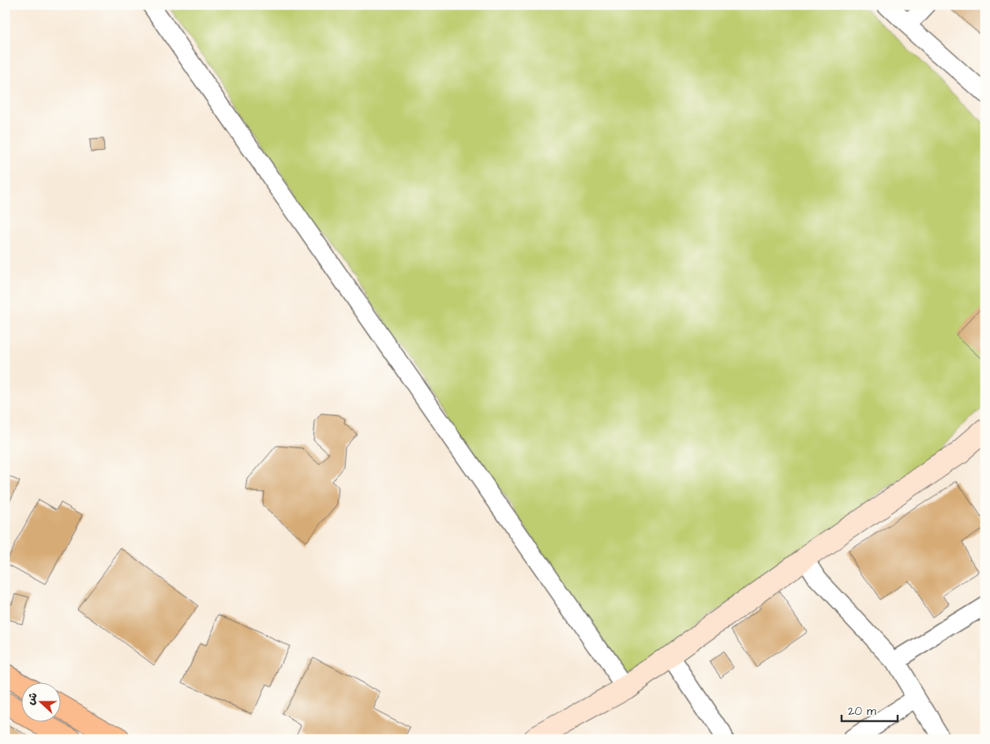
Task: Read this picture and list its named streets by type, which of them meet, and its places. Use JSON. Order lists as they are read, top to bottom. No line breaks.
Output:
{"scale_bar":"20 m","north":"left"}
